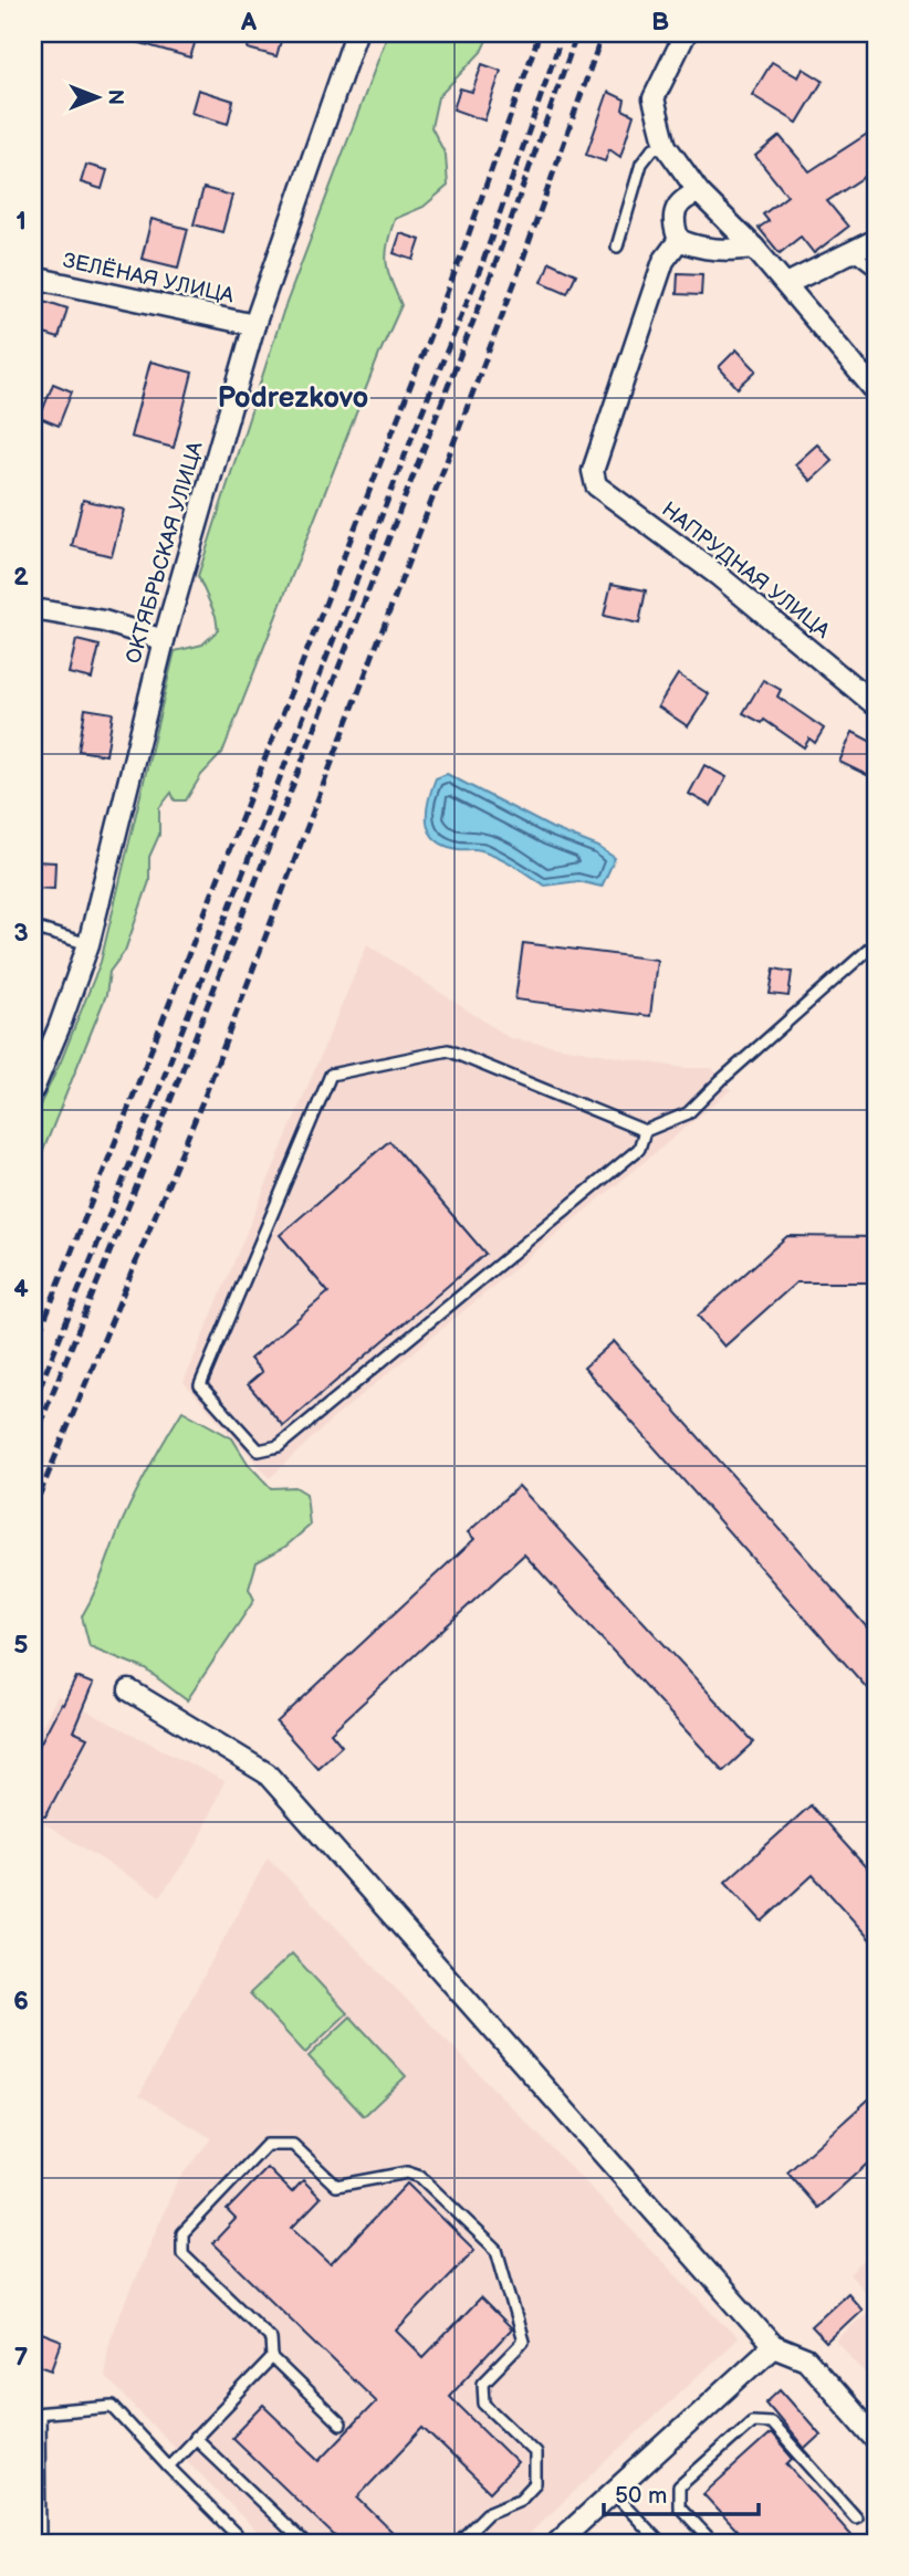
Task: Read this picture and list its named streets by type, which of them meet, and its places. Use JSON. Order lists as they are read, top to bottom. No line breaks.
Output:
{"streets":{"street":["ЗЕЛЁНАЯ УЛИЦА","ОКТЯБРЬСКАЯ УЛИЦА","НАПРУДНАЯ УЛИЦА"]},"crossings":[["ЗЕЛЁНАЯ УЛИЦА","ОКТЯБРЬСКАЯ УЛИЦА"]],"districts":["Podrezkovo"],"scale_bar":"50 m","north":"right","grid":{"columns":["A","B"],"rows":["1","2","3","4","5","6","7"]}}
